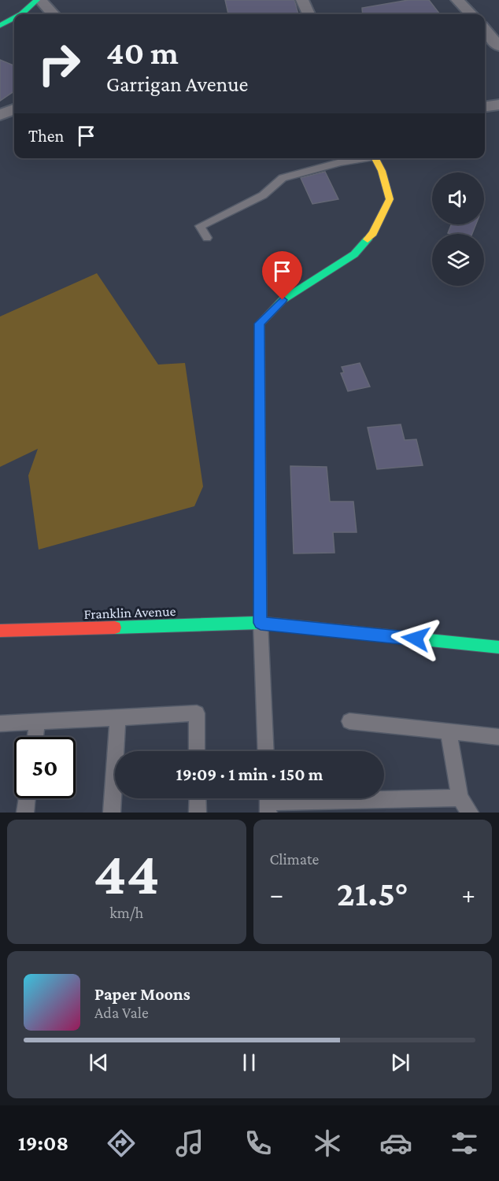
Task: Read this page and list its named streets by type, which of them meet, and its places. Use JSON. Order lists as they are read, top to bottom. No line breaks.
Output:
{"streets":{"street":["Franklin Avenue"]},"page":{"turn":["40 m","Garrigan Avenue"],"then":"Then","limit":"50","trip":"19:09 · 1 min · 150 m","tile":[["44","km/h"],"Climate"],"heat":["−","21.5°","+"],"song":["Paper Moons","Ada Vale"],"tabs":"19:08"}}
